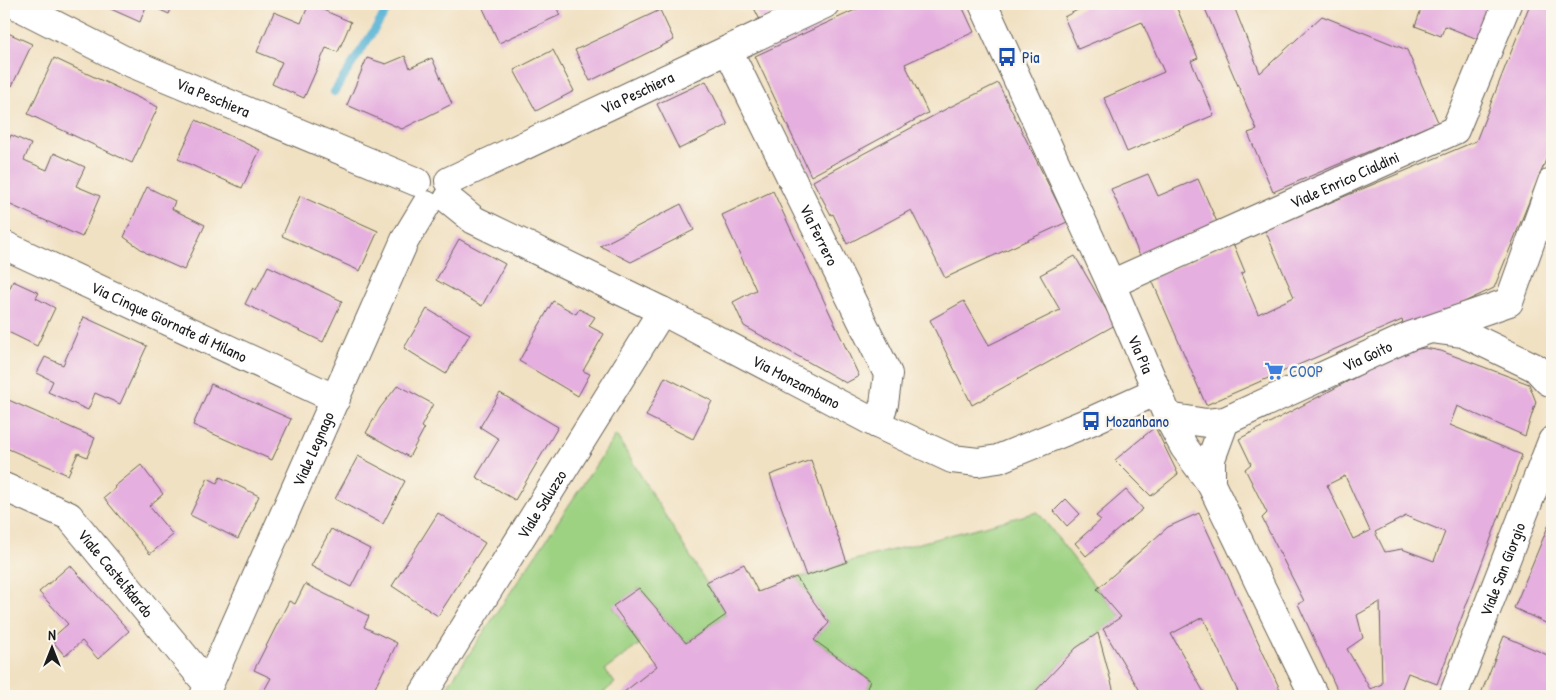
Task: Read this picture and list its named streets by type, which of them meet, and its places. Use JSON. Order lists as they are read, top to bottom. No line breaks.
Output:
{"streets":{"street":["Via Peschiera","Viale Enrico Cialdini","Via Ferrero","Via Cinque Giornate di Milano","Via Pia","Via Goito","Via Monzambano","Viale Legnago","Viale Saluzzo","Viale San Giorgio","Viale Castelfidardo"]},"crossings":[["Via Peschiera","Via Ferrero"],["Via Peschiera","Via Monzambano"],["Via Peschiera","Viale Legnago"],["Viale Enrico Cialdini","Via Pia"],["Via Ferrero","Via Monzambano"],["Via Cinque Giornate di Milano","Viale Legnago"],["Via Pia","Via Goito"],["Via Pia","Via Monzambano"],["Via Monzambano","Viale Legnago"],["Via Monzambano","Viale Saluzzo"],["Viale Legnago","Viale Castelfidardo"]],"places":{"bus stop":["Pia","Mozanbano"],"supermarket":["COOP"]},"north":"top"}
